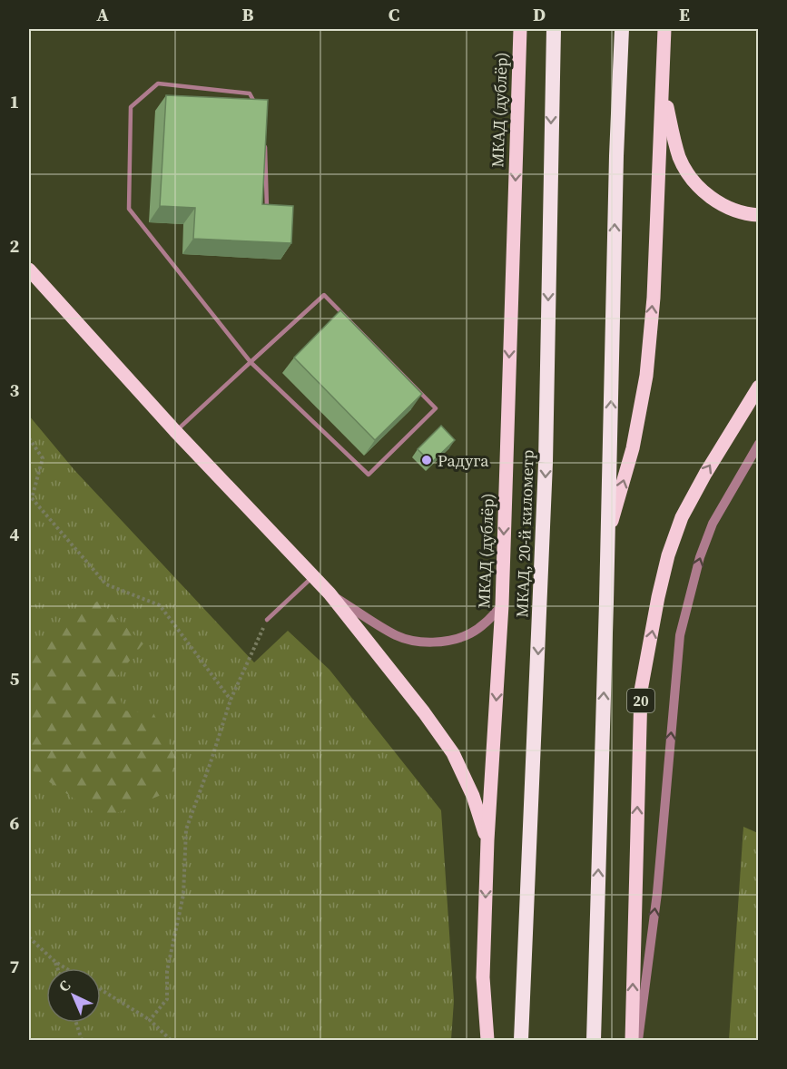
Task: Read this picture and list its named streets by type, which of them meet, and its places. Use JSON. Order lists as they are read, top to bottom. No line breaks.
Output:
{"streets":{"highway":["МКАД, 20-й километр"],"main road":["МКАД (дублёр)","20"]},"one_way":["МКАД (дублёр)"],"places":["Радуга"],"north":"top left","grid":{"columns":["A","B","C","D","E"],"rows":["1","2","3","4","5","6","7"]}}
